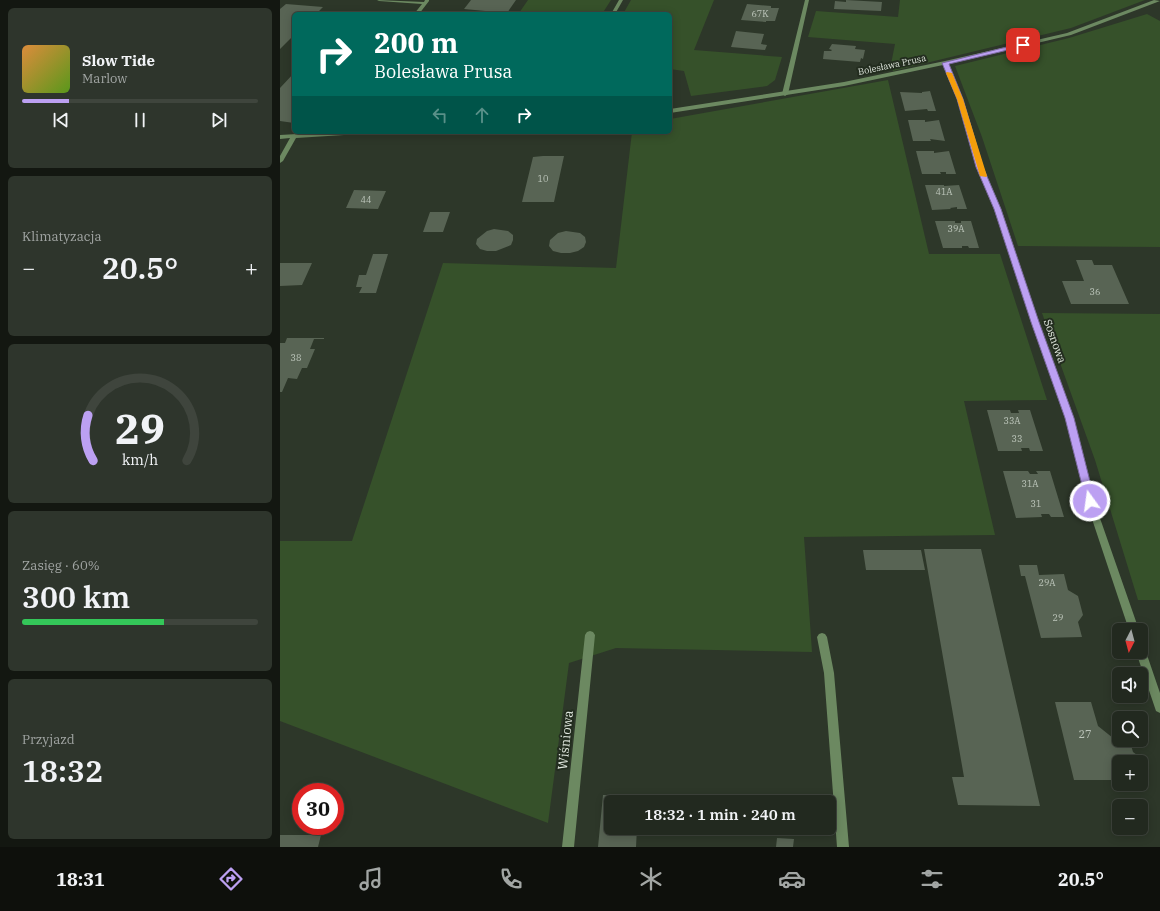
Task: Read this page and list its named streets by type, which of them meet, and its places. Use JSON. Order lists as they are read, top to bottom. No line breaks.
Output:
{"streets":{"street":["Bolesława Prusa","Sosnowa","Wiśniowa"]},"crossings":[["Bolesława Prusa","Sosnowa"]],"house_numbers":["67K","10","41A","44","39A","36","38","33A","33","31A","31","29A","29","27"],"north":"bottom","page":{"turn":["200 m","Bolesława Prusa"],"song":["Slow Tide","Marlow"],"tile":["Klimatyzacja",["Zasięg · 60%","300 km"],["Przyjazd","18:32"]],"heat":["−","20.5°","+"],"map_buttons":["+","−"],"limit":"30","trip":"18:32 · 1 min · 240 m","tabs":["18:31","20.5°"],"gauge":["29","km/h"]}}
